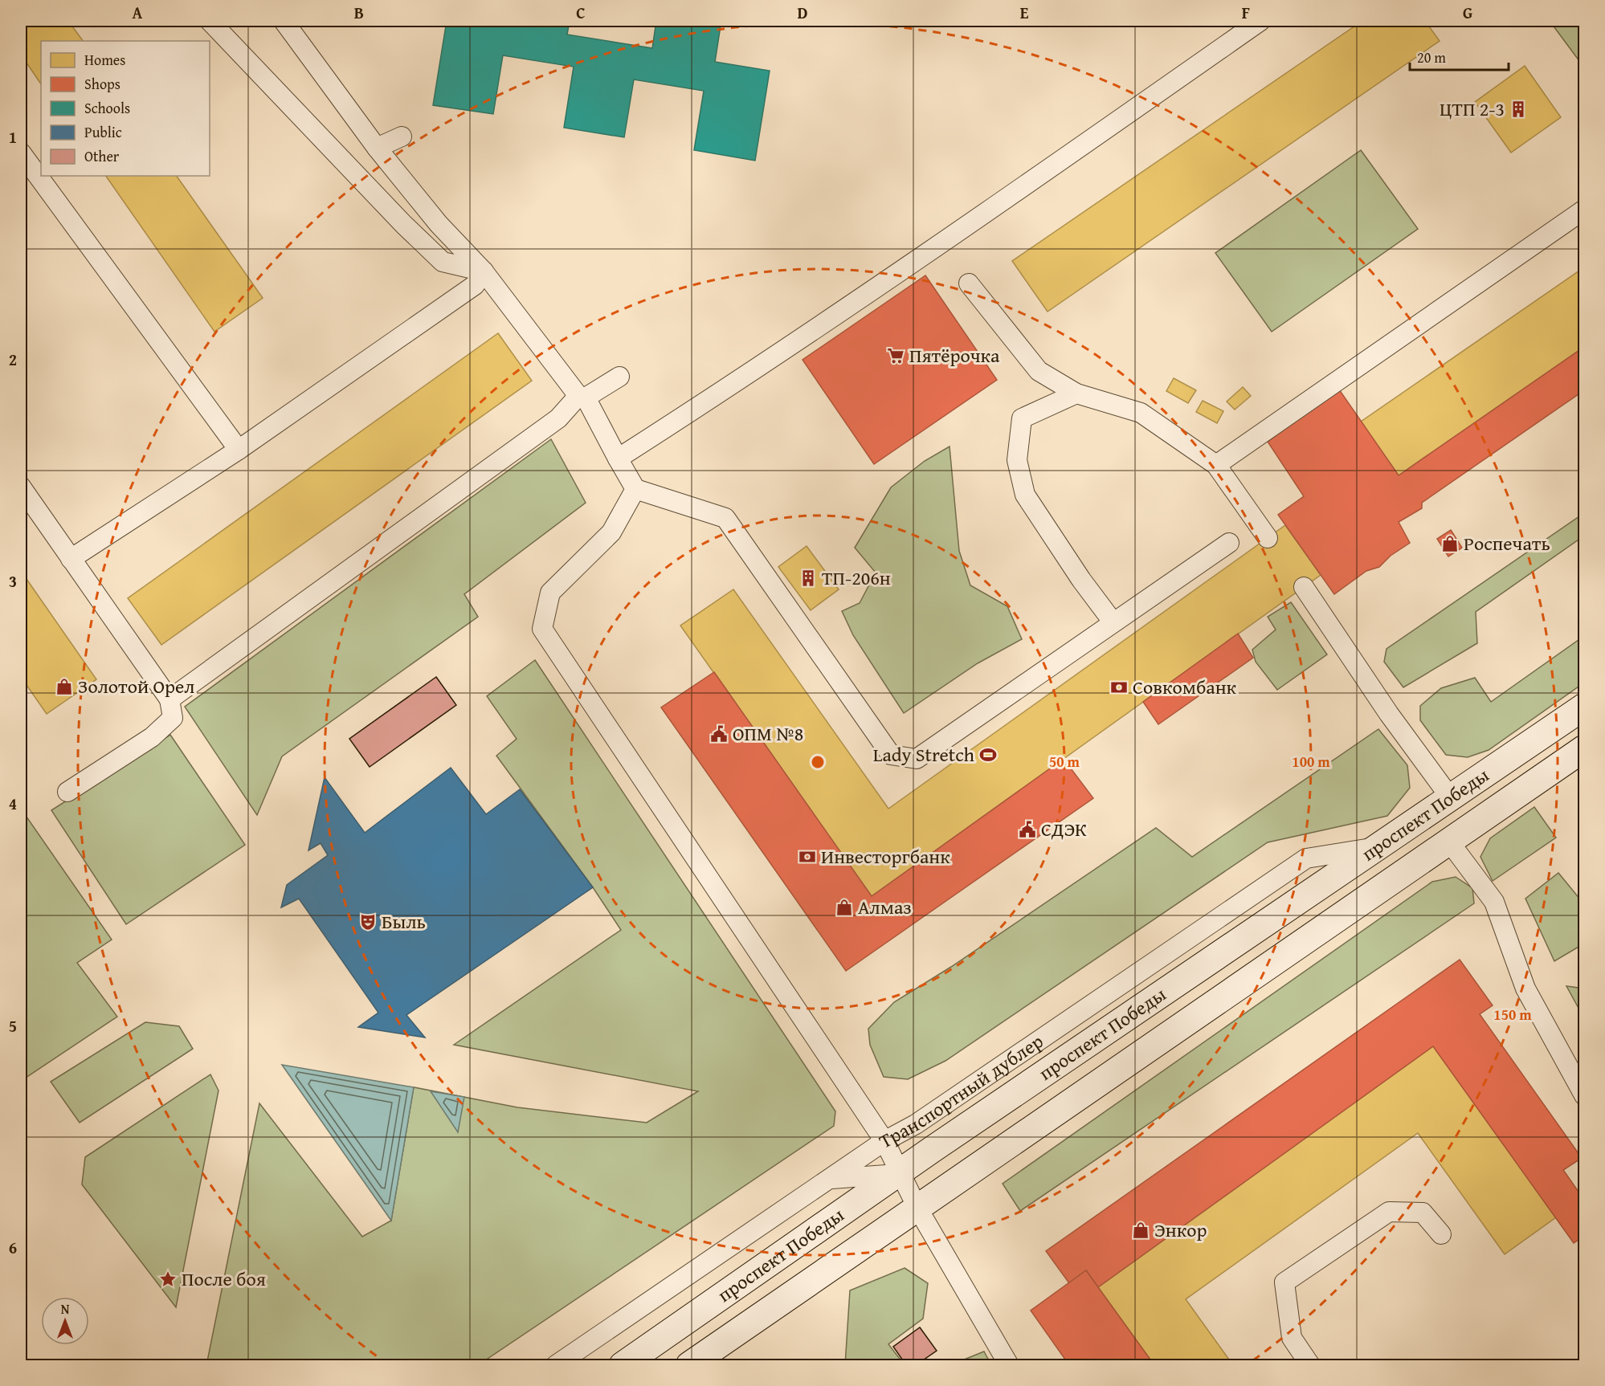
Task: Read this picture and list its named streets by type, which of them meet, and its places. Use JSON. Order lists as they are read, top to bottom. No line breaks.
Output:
{"streets":{"main road":["проспект Победы"],"lane":["Транспортный дублер"]},"crossings":[["проспект Победы","Транспортный дублер"]],"places":{"building":["ЦТП 2-3","ТП-206н"],"supermarket":["Пятёрочка"],"shop":["Роспечать","Золотой Орел","Алмаз","Энкор"],"bank":["Совкомбанк","Инвесторгбанк"],"public building":["ОПМ №8","СДЭК"],"sports":["Lady Stretch"],"theatre":["Быль"],"place":["После боя"]},"legend":["Homes","Shops","Schools","Public","Other"],"scale_bar":"20 m","north":"top","grid":{"columns":["A","B","C","D","E","F","G"],"rows":["1","2","3","4","5","6"]},"rings":["50 m","100 m","150 m"]}
